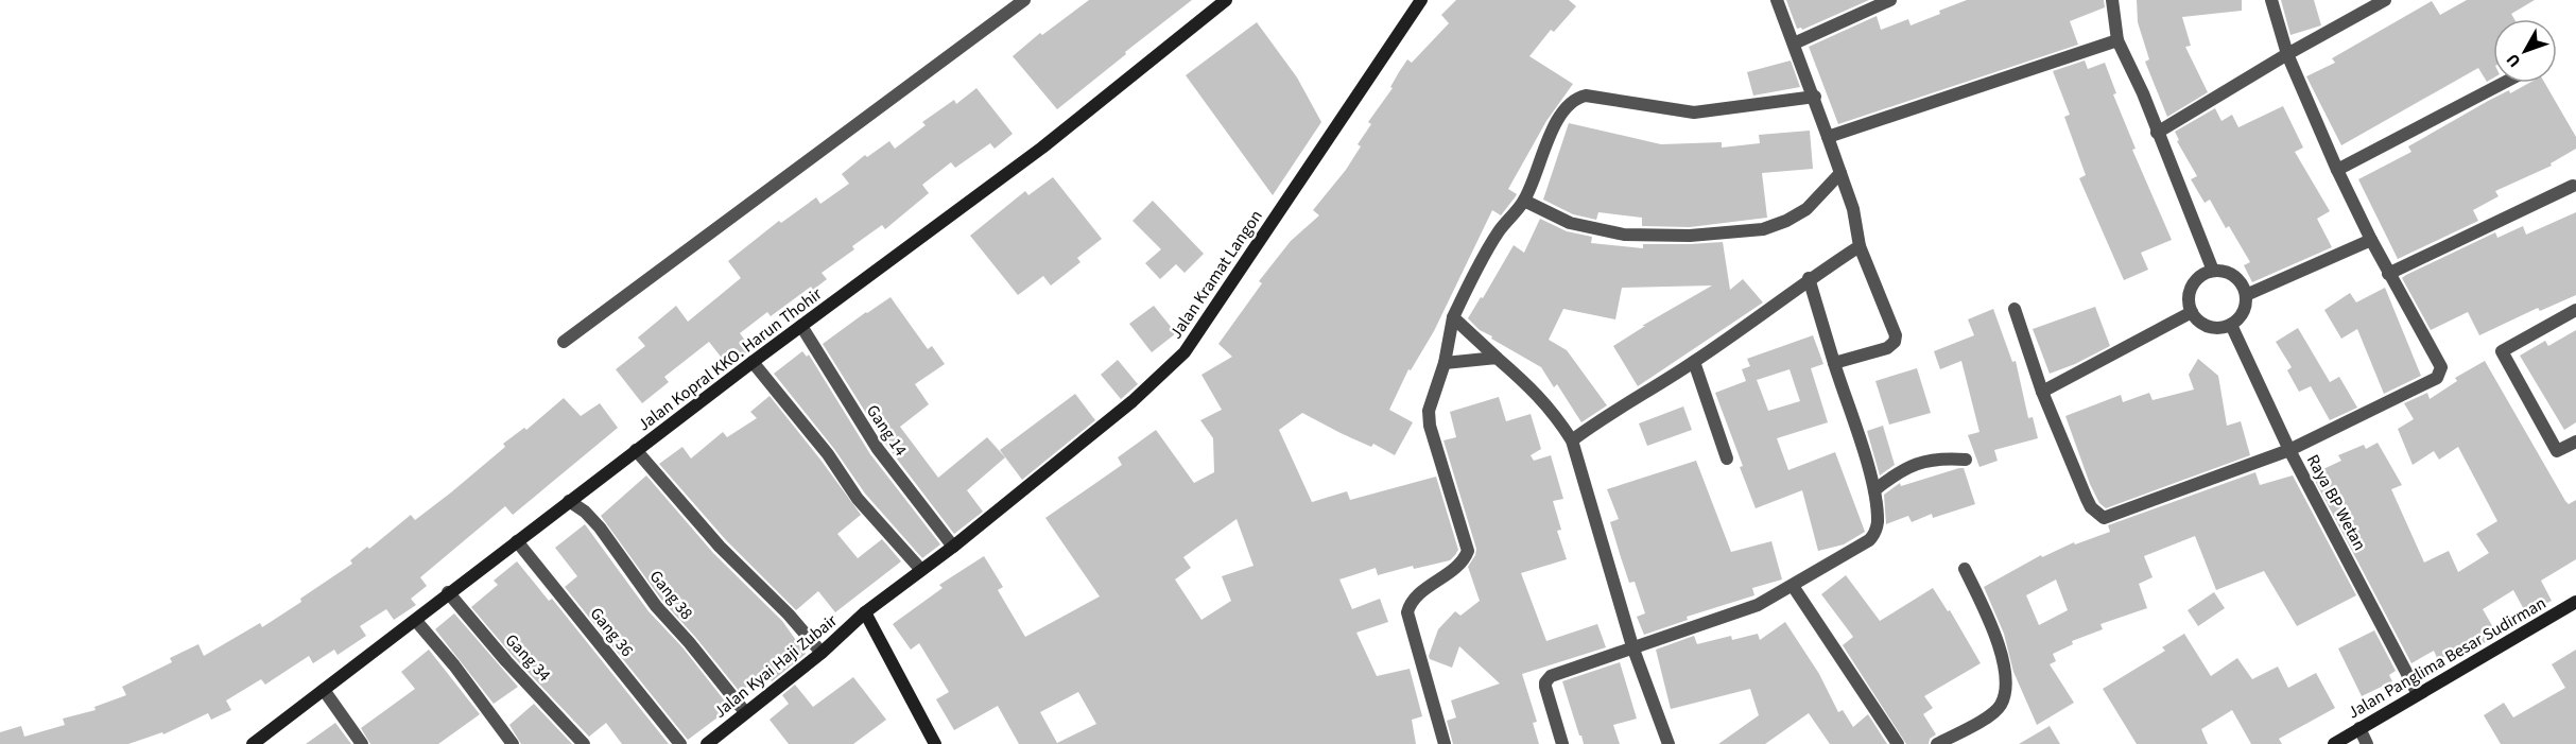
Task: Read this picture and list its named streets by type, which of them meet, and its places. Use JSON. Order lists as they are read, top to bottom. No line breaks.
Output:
{"streets":{"main road":["Jalan Kramat Langon","Jalan Kopral KKO. Harun Thohir","Jalan Panglima Besar Sudirman","Jalan Kyai Haji Zubair"],"street":["Gang 14","Raya BP Wetan","Gang 38","Gang 36","Gang 34"]},"crossings":[["Jalan Kramat Langon","Gang 14"],["Jalan Kramat Langon","Jalan Kyai Haji Zubair"],["Jalan Kopral KKO. Harun Thohir","Gang 14"],["Jalan Kopral KKO. Harun Thohir","Gang 38"],["Jalan Kopral KKO. Harun Thohir","Gang 36"],["Jalan Kopral KKO. Harun Thohir","Gang 34"],["Raya BP Wetan","Jalan Panglima Besar Sudirman"],["Gang 38","Jalan Kyai Haji Zubair"]],"north":"bottom left"}
